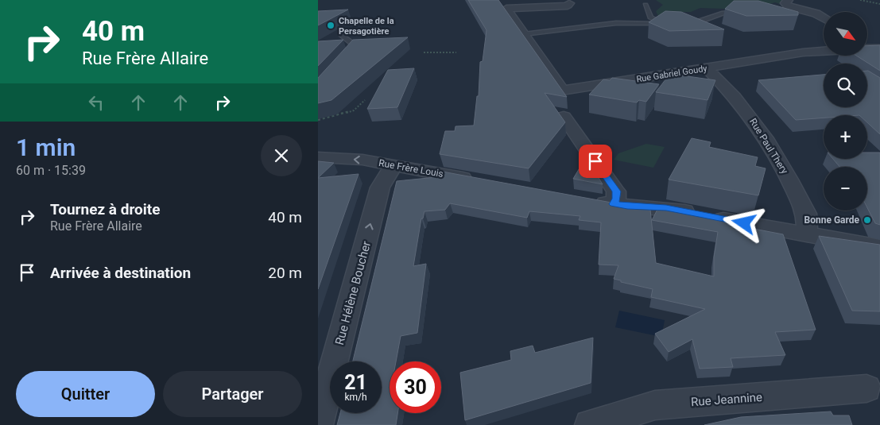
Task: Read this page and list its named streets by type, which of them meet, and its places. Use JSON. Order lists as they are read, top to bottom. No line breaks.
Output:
{"streets":{"street":["Rue Gabriel Goudy","Rue Paul Thery","Rue Frère Louis","Rue Hélène Boucher","Rue Jeannine"]},"crossings":[["Rue Gabriel Goudy","Rue Paul Thery"],["Rue Frère Louis","Rue Hélène Boucher"]],"one_way":["Rue Frère Louis","Rue Hélène Boucher"],"places":["Chapelle de la Persagotière","Bonne Garde"],"north":"bottom right","page":{"turn":["40 m","Rue Frère Allaire"],"map_buttons":["+","−"],"heading":["1 min","60 m · 15:39"],"list":[{"name":"Tournez à droite","note":"Rue Frère Allaire","value":"40 m"},{"name":"Arrivée à destination","value":"20 m"}],"speed":"21 km/h","limit":"30","buttons":["Quitter","Partager"]}}
